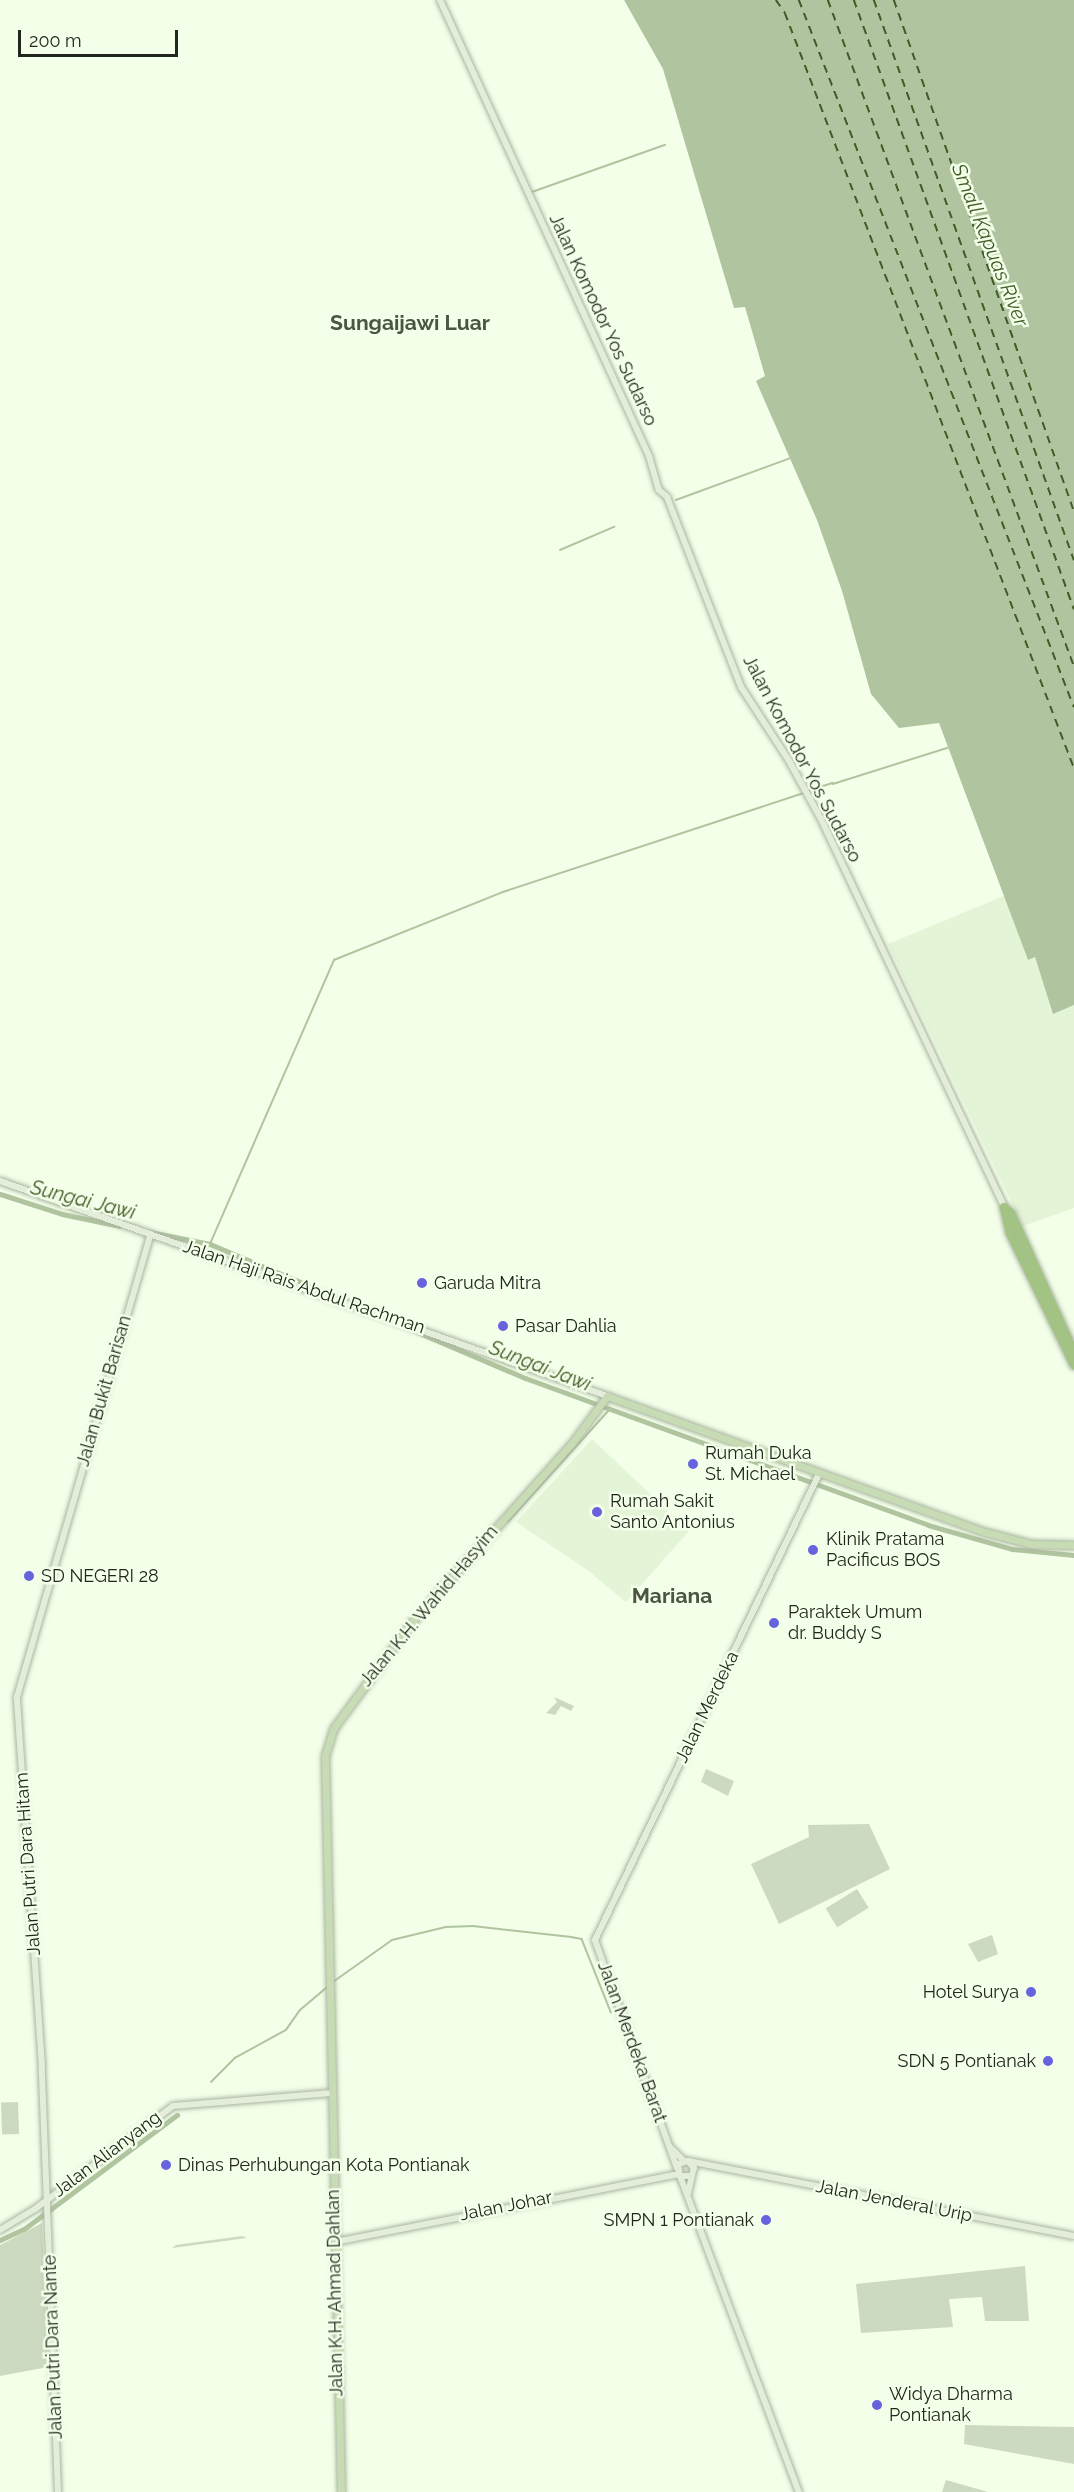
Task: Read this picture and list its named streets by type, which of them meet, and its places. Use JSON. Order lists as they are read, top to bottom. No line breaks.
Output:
{"streets":{"highway":["Jalan Komodor Yos Sudarso"],"main road":["Jalan K.H. Wahid Hasyim","Jalan K.H. Ahmad Dahlan"],"street":["Jalan Haji Rais Abdul Rachman","Jalan Bukit Barisan","Jalan Merdeka","Jalan Putri Dara Hitam","Jalan Merdeka Barat","Jalan Alianyang","Jalan Jenderal Urip","Jalan Johar","Jalan Putri Dara Nante"]},"crossings":[["Jalan Haji Rais Abdul Rachman","Jalan Bukit Barisan"],["Jalan Haji Rais Abdul Rachman","Jalan K.H. Wahid Hasyim"],["Jalan Bukit Barisan","Jalan Putri Dara Hitam"],["Jalan K.H. Wahid Hasyim","Jalan Alianyang"],["Jalan K.H. Wahid Hasyim","Jalan K.H. Ahmad Dahlan"],["Jalan Merdeka","Jalan Merdeka Barat"],["Jalan Putri Dara Hitam","Jalan Alianyang"],["Jalan Putri Dara Hitam","Jalan Putri Dara Nante"],["Jalan Merdeka Barat","Jalan Johar"],["Jalan Alianyang","Jalan K.H. Ahmad Dahlan"],["Jalan Alianyang","Jalan Putri Dara Nante"],["Jalan Jenderal Urip","Jalan Johar"],["Jalan Johar","Jalan K.H. Ahmad Dahlan"]],"districts":["Sungaijawi Luar","Mariana"],"water":["Small Kapuas River","Sungai Jawi"],"places":["Garuda Mitra","Pasar Dahlia","Rumah Duka St. Michael","Rumah Sakit Santo Antonius","Klinik Pratama Pacificus BOS","SD NEGERI 28","Paraktek Umum dr. Buddy S","Hotel Surya","SDN 5 Pontianak","Dinas Perhubungan Kota Pontianak","SMPN 1 Pontianak","Widya Dharma Pontianak"],"scale_bar":"200 m"}
